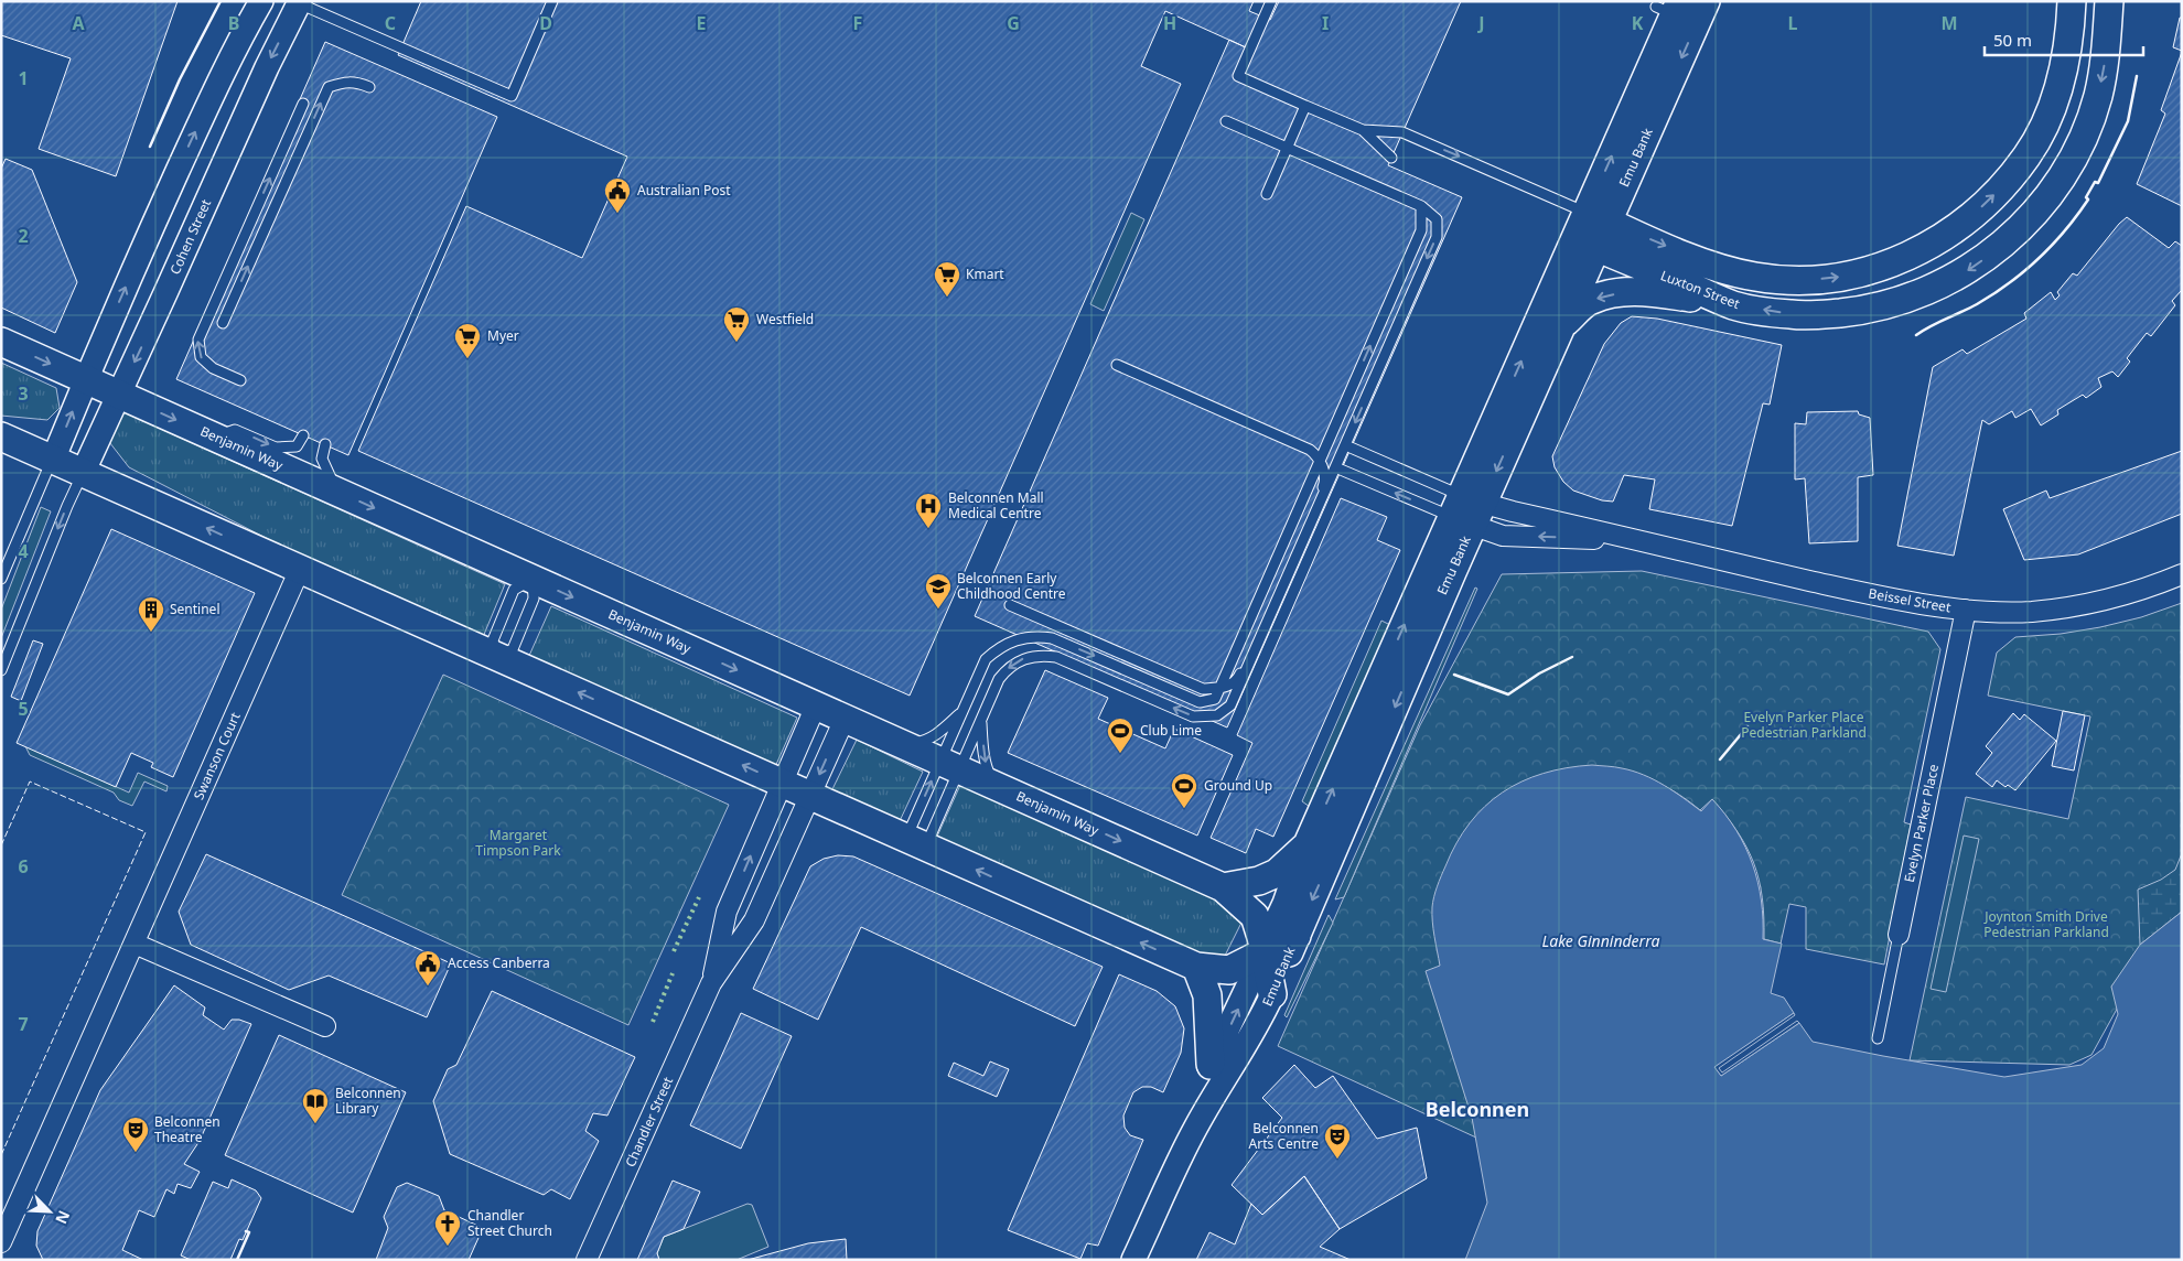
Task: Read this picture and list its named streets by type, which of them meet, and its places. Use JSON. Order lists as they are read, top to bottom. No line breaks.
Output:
{"streets":{"main road":["Emu Bank","Luxton Street","Benjamin Way"],"street":["Cohen Street","Beissel Street","Swanson Court","Evelyn Parker Place","Chandler Street"]},"crossings":[["Emu Bank","Luxton Street"],["Emu Bank","Benjamin Way"],["Emu Bank","Beissel Street"],["Cohen Street","Benjamin Way"],["Benjamin Way","Chandler Street"],["Beissel Street","Evelyn Parker Place"]],"districts":["Belconnen"],"water":["Lake Ginninderra"],"parks":["Evelyn Parker Place Pedestrian Parkland","Margaret Timpson Park","Joynton Smith Drive Pedestrian Parkland"],"places":{"public building":["Australian Post","Access Canberra"],"supermarket":["Kmart","Westfield","Myer"],"hospital":["Belconnen Mall Medical Centre"],"school or university":["Belconnen Early Childhood Centre"],"building":["Sentinel"],"sports":["Club Lime","Ground Up"],"library":["Belconnen Library"],"theatre":["Belconnen Theatre","Belconnen Arts Centre"],"church":["Chandler Street Church"]},"scale_bar":"50 m","north":"bottom right","grid":{"columns":["A","B","C","D","E","F","G","H","I","J","K","L","M"],"rows":["1","2","3","4","5","6","7"]}}
